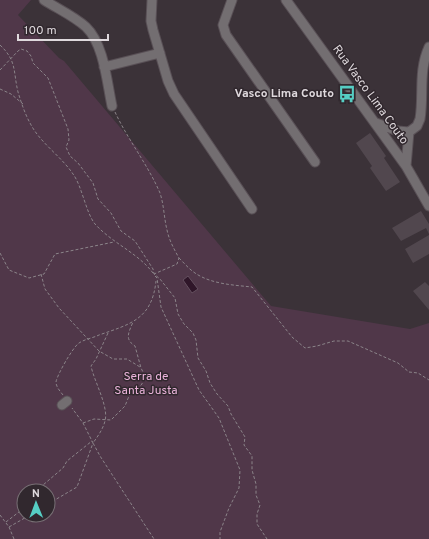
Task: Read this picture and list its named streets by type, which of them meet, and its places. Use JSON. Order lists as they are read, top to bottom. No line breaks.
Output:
{"streets":{"street":["Rua Vasco Lima Couto"]},"parks":["Serra de Santa Justa"],"places":{"bus stop":["Vasco Lima Couto"]},"scale_bar":"100 m","north":"top"}
